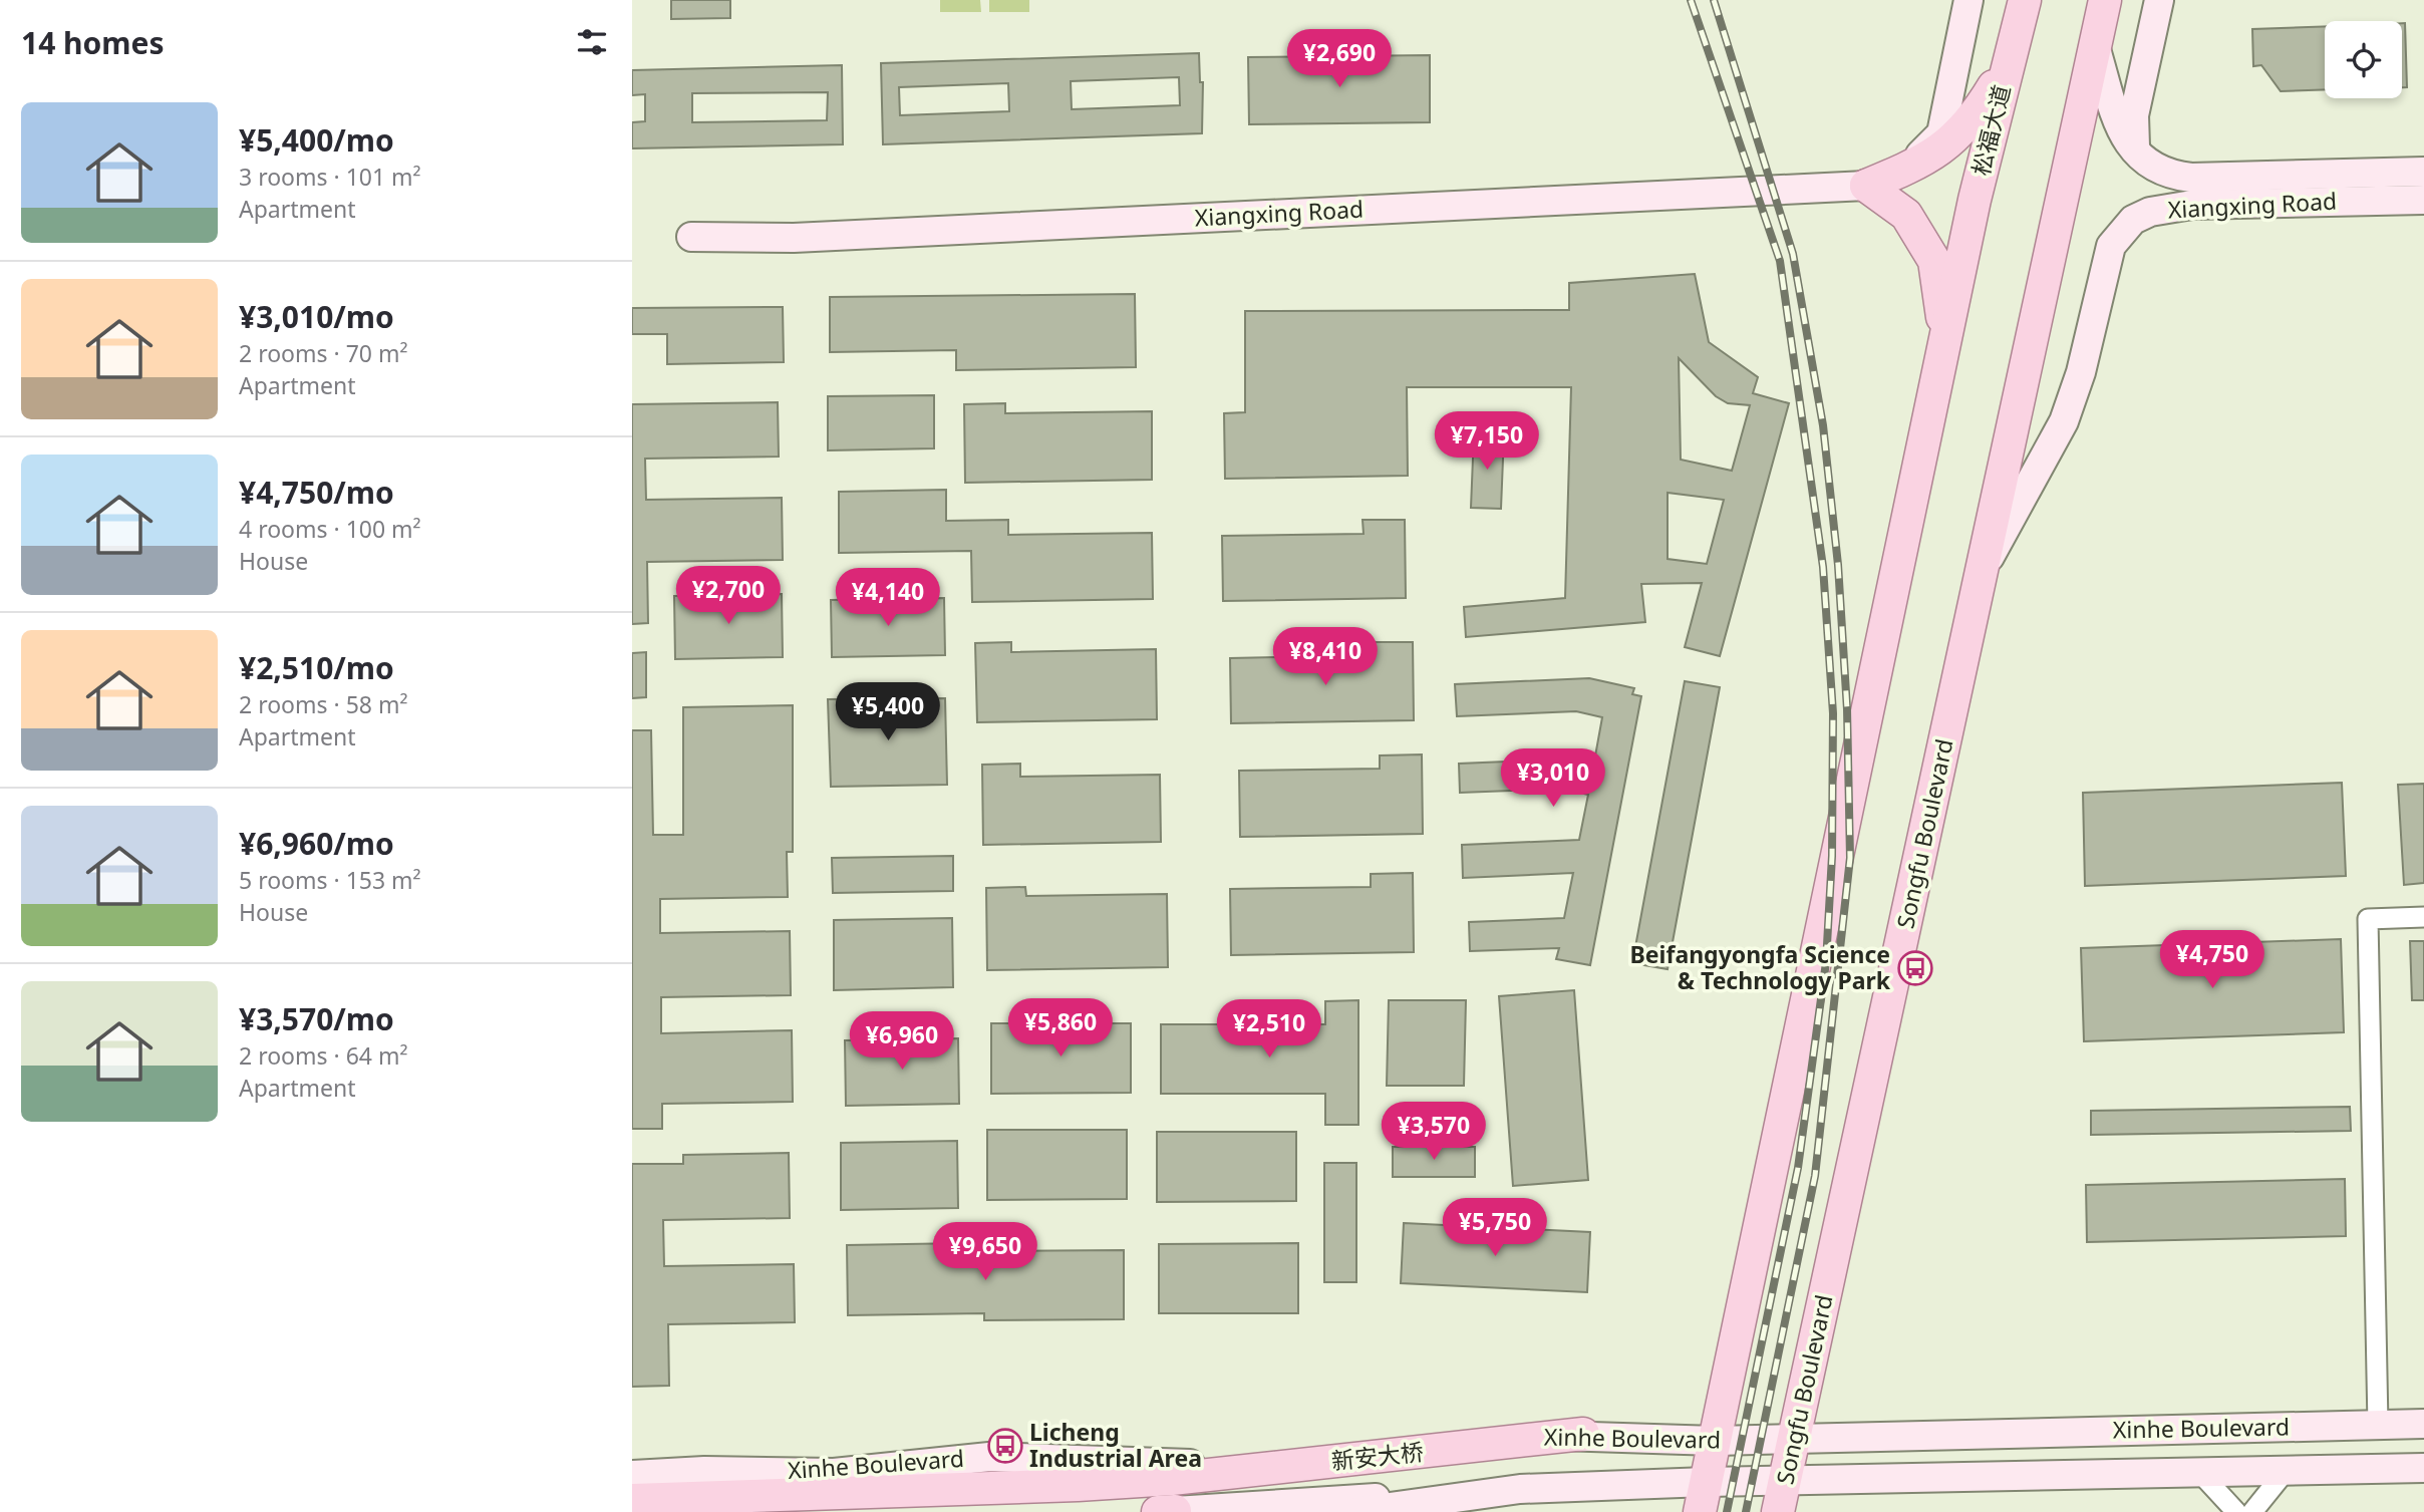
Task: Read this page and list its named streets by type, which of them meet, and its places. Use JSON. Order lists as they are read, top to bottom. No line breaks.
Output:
{"streets":{"main road":["松福大道","Xiangxing Road","Songfu Boulevard","Xinhe Boulevard","新安大桥"]},"crossings":[["松福大道","Xiangxing Road"],["Xiangxing Road","Songfu Boulevard"],["Songfu Boulevard","Xinhe Boulevard"],["Xinhe Boulevard","新安大桥"]],"places":{"bus stop":["Beifangyongfa Science & Technology Park","Licheng Industrial Area"]},"page":{"heading":"14 homes","price":["¥2,690","¥7,150","¥2,700","¥4,140","¥8,410","¥5,400","¥3,010","¥4,750","¥5,860","¥2,510","¥6,960","¥3,570","¥5,750","¥9,650"],"list":[{"name":"¥5,400/mo","note":"3 rooms · 101 m² · Apartment"},{"name":"¥3,010/mo","note":"2 rooms · 70 m² · Apartment"},{"name":"¥4,750/mo","note":"4 rooms · 100 m² · House"},{"name":"¥2,510/mo","note":"2 rooms · 58 m² · Apartment"},{"name":"¥6,960/mo","note":"5 rooms · 153 m² · House"},{"name":"¥3,570/mo","note":"2 rooms · 64 m² · Apartment"}]}}
